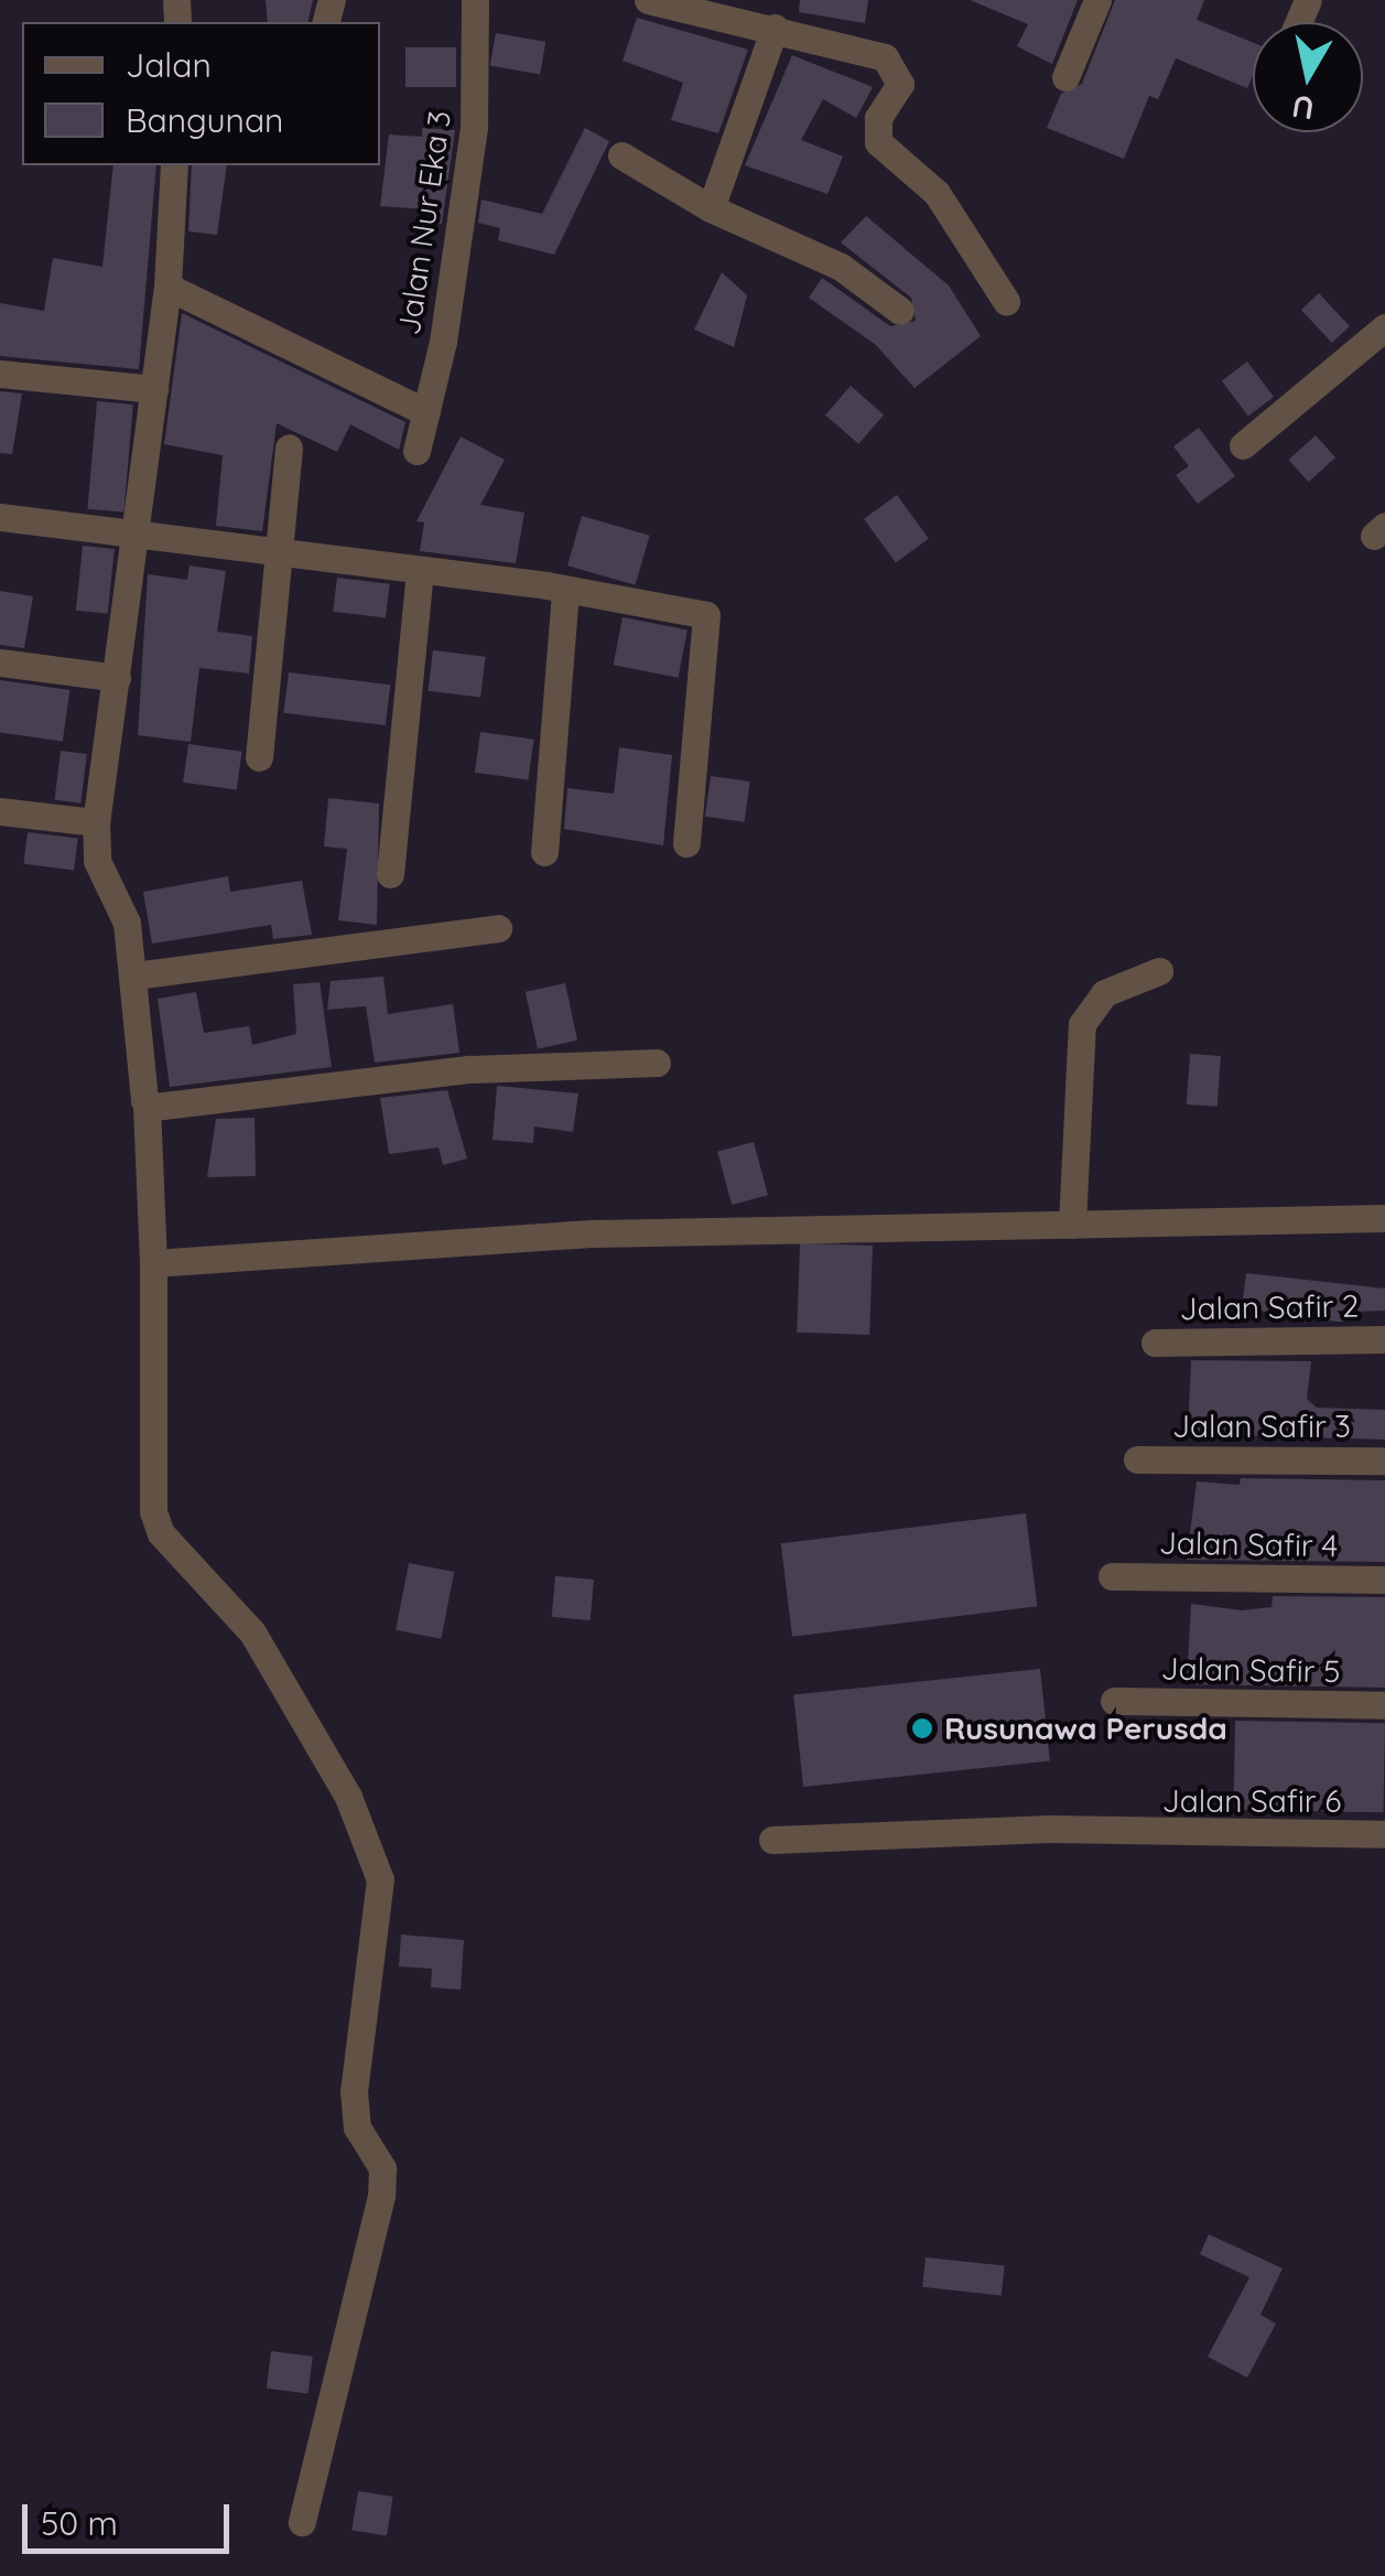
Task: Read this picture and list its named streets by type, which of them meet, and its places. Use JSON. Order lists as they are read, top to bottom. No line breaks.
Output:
{"streets":{"street":["Jalan Nur Eka 3","Jalan Safir 2","Jalan Safir 3","Jalan Safir 4","Jalan Safir 5","Jalan Safir 6"]},"places":["Rusunawa Perusda"],"legend":["Jalan","Bangunan"],"scale_bar":"50 m","north":"bottom"}
